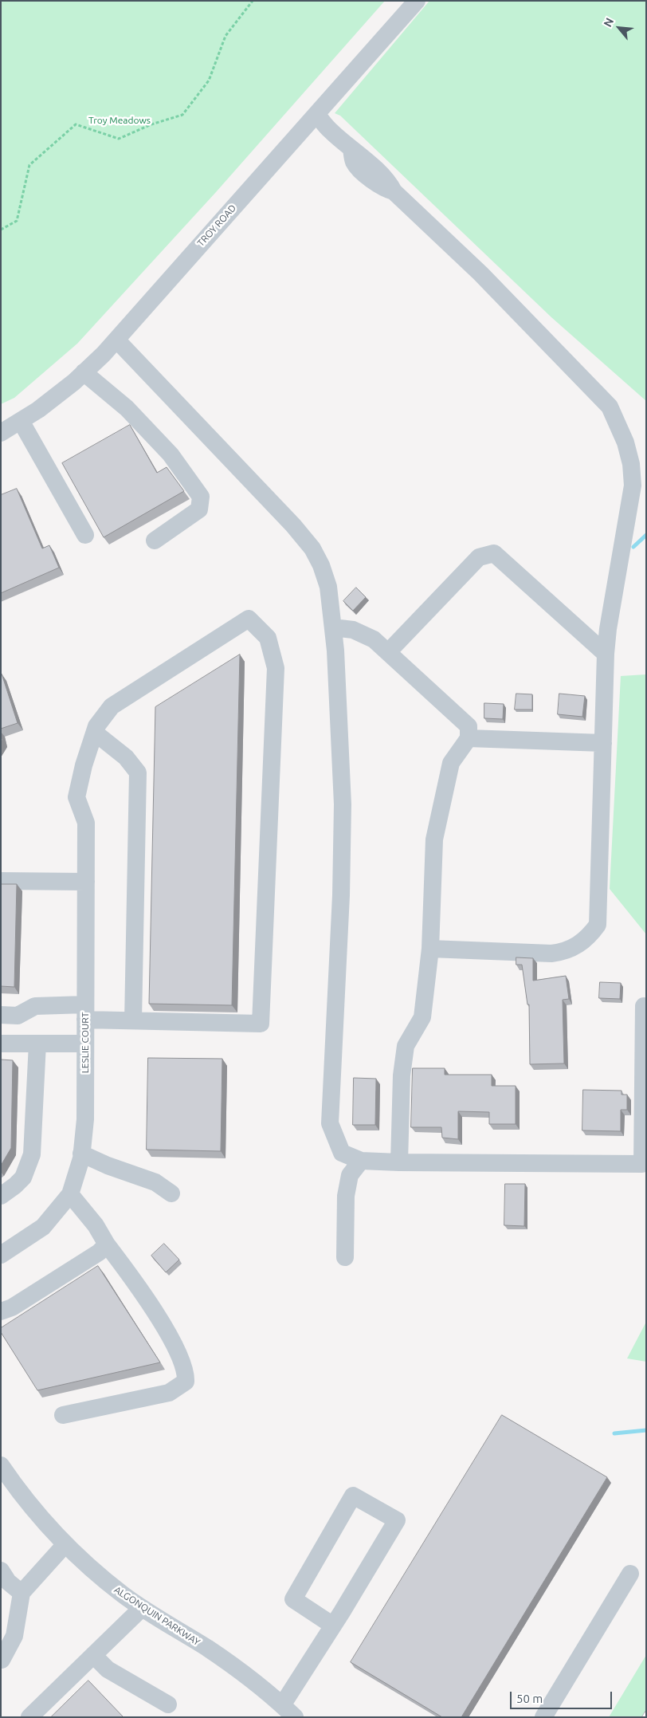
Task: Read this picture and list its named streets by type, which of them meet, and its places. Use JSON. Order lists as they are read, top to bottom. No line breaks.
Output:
{"streets":{"street":["TROY ROAD","LESLIE COURT","ALGONQUIN PARKWAY"]},"parks":["Troy Meadows"],"scale_bar":"50 m","north":"top left"}
